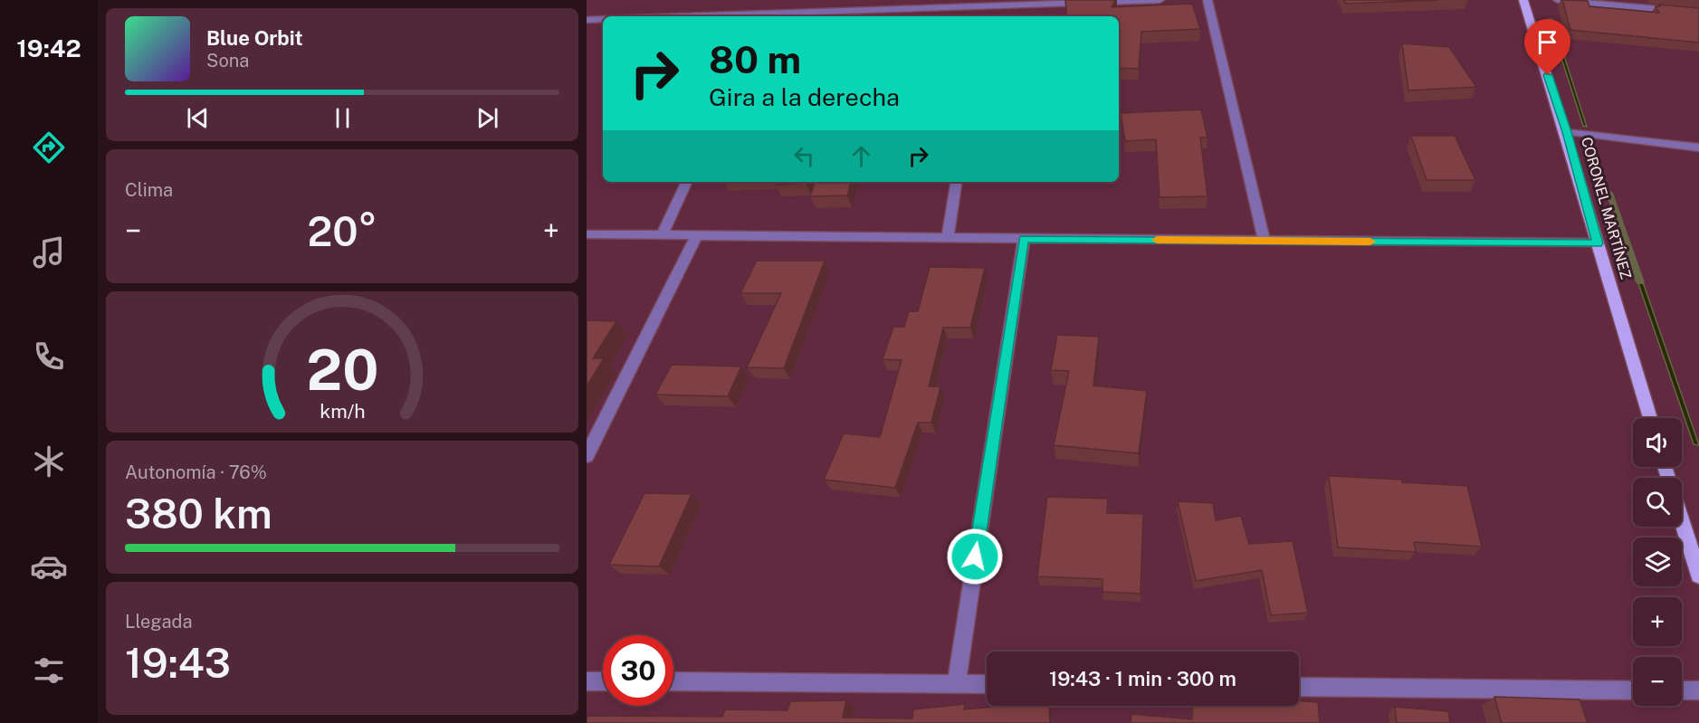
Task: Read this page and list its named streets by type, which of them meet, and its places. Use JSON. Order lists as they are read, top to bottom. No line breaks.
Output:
{"streets":{"main road":["CORONEL MARTÍNEZ"]},"page":{"tabs":"19:42","song":["Blue Orbit","Sona"],"turn":["80 m","Gira a la derecha"],"tile":["Clima",["Autonomía · 76%","380 km"],["Llegada","19:43"]],"heat":["−","20°","+"],"map_buttons":["+","−"],"limit":"30","trip":"19:43 · 1 min · 300 m","gauge":["20","km/h"]}}
